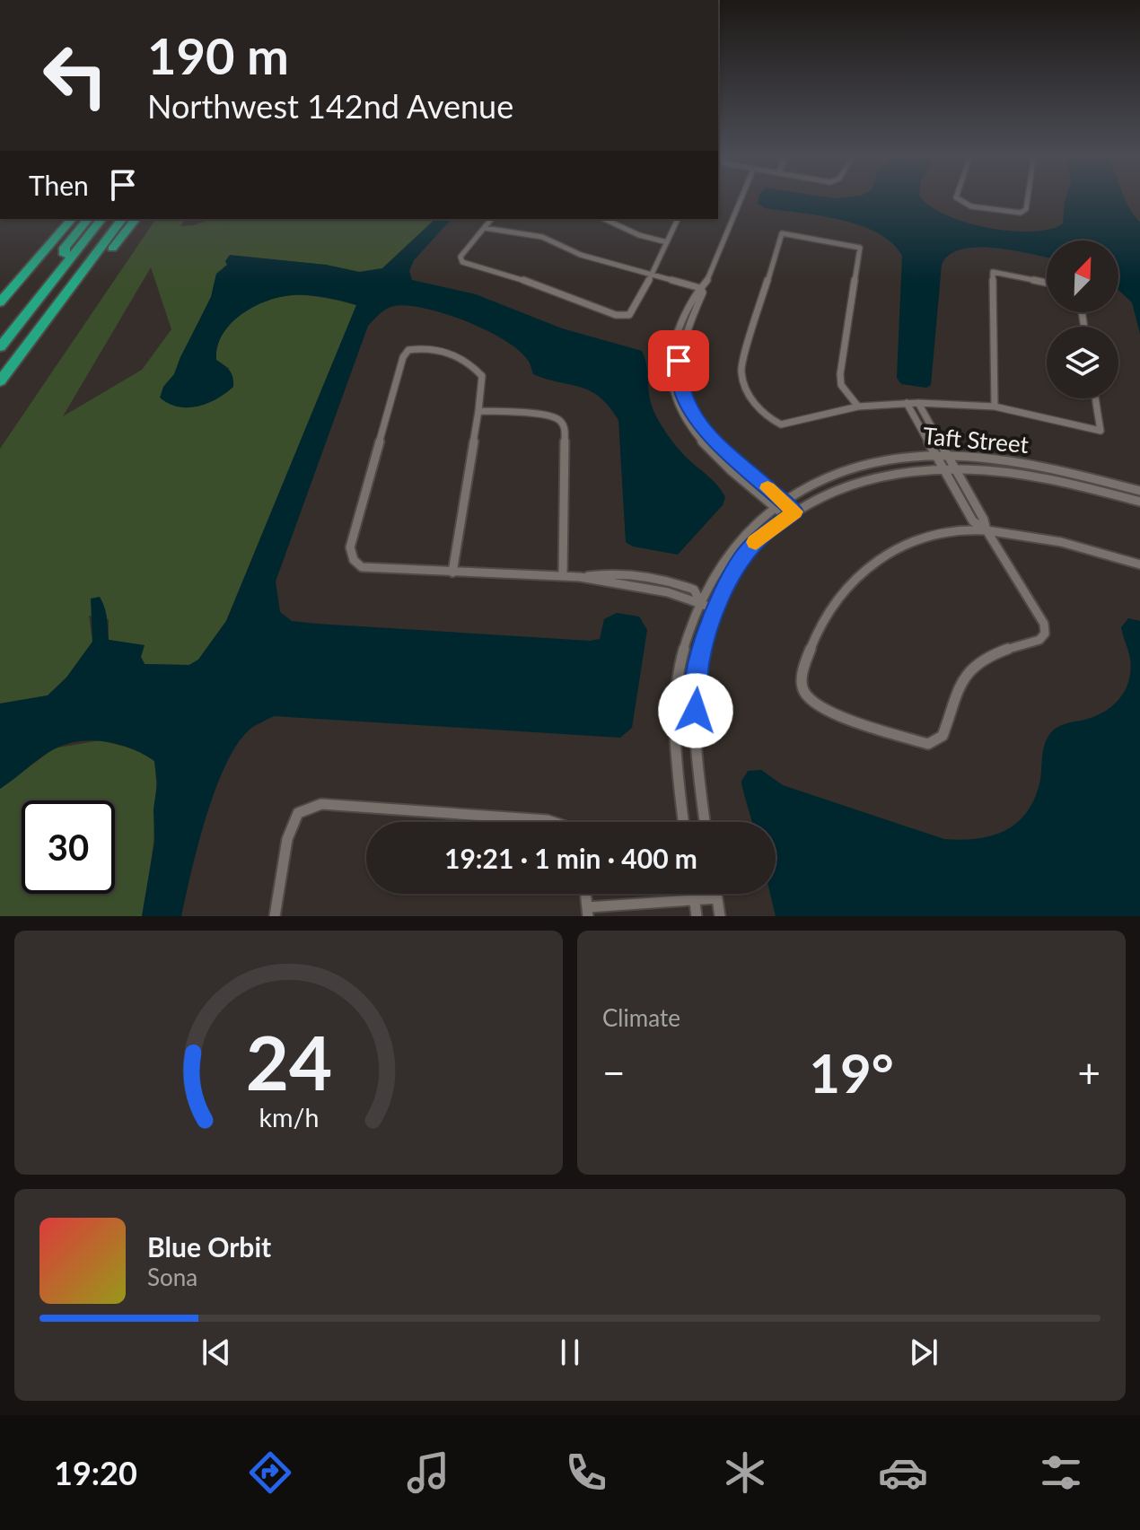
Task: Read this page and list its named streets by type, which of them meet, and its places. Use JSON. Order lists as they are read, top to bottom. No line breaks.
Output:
{"streets":{"street":["Taft Street"]},"north":"top right","page":{"turn":["190 m","Northwest 142nd Avenue"],"then":"Then","limit":"30","trip":"19:21 · 1 min · 400 m","tile":"Climate","heat":["−","19°","+"],"song":["Blue Orbit","Sona"],"tabs":"19:20","gauge":["24","km/h"]}}
